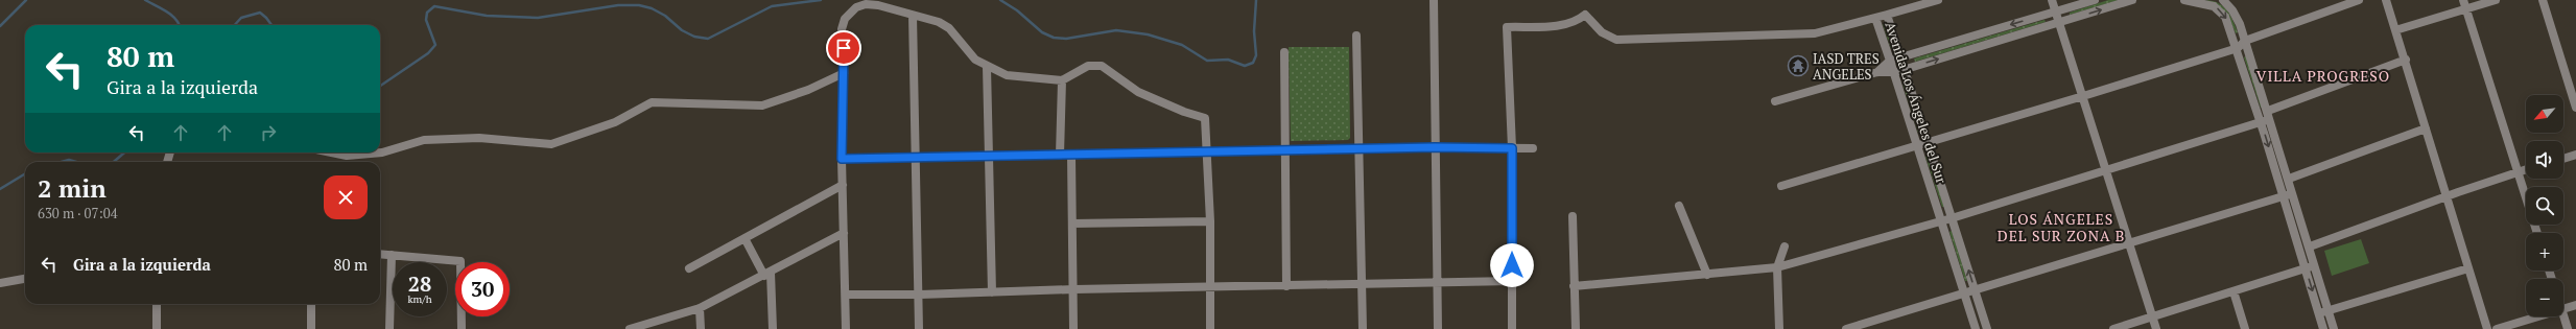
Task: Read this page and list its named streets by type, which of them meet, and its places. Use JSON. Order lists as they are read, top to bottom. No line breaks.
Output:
{"streets":{"street":["Avenida Los Ángeles del Sur"]},"districts":["VILLA PROGRESO","LOS ÁNGELES DEL SUR ZONA B"],"places":{"temple":["IASD TRES ANGELES"]},"north":"bottom left","page":{"turn":["80 m","Gira a la izquierda"],"map_buttons":["+","−"],"heading":["2 min","630 m · 07:04"],"list":[{"name":"Gira a la izquierda","value":"80 m"}],"speed":"28 km/h","limit":"30"}}
